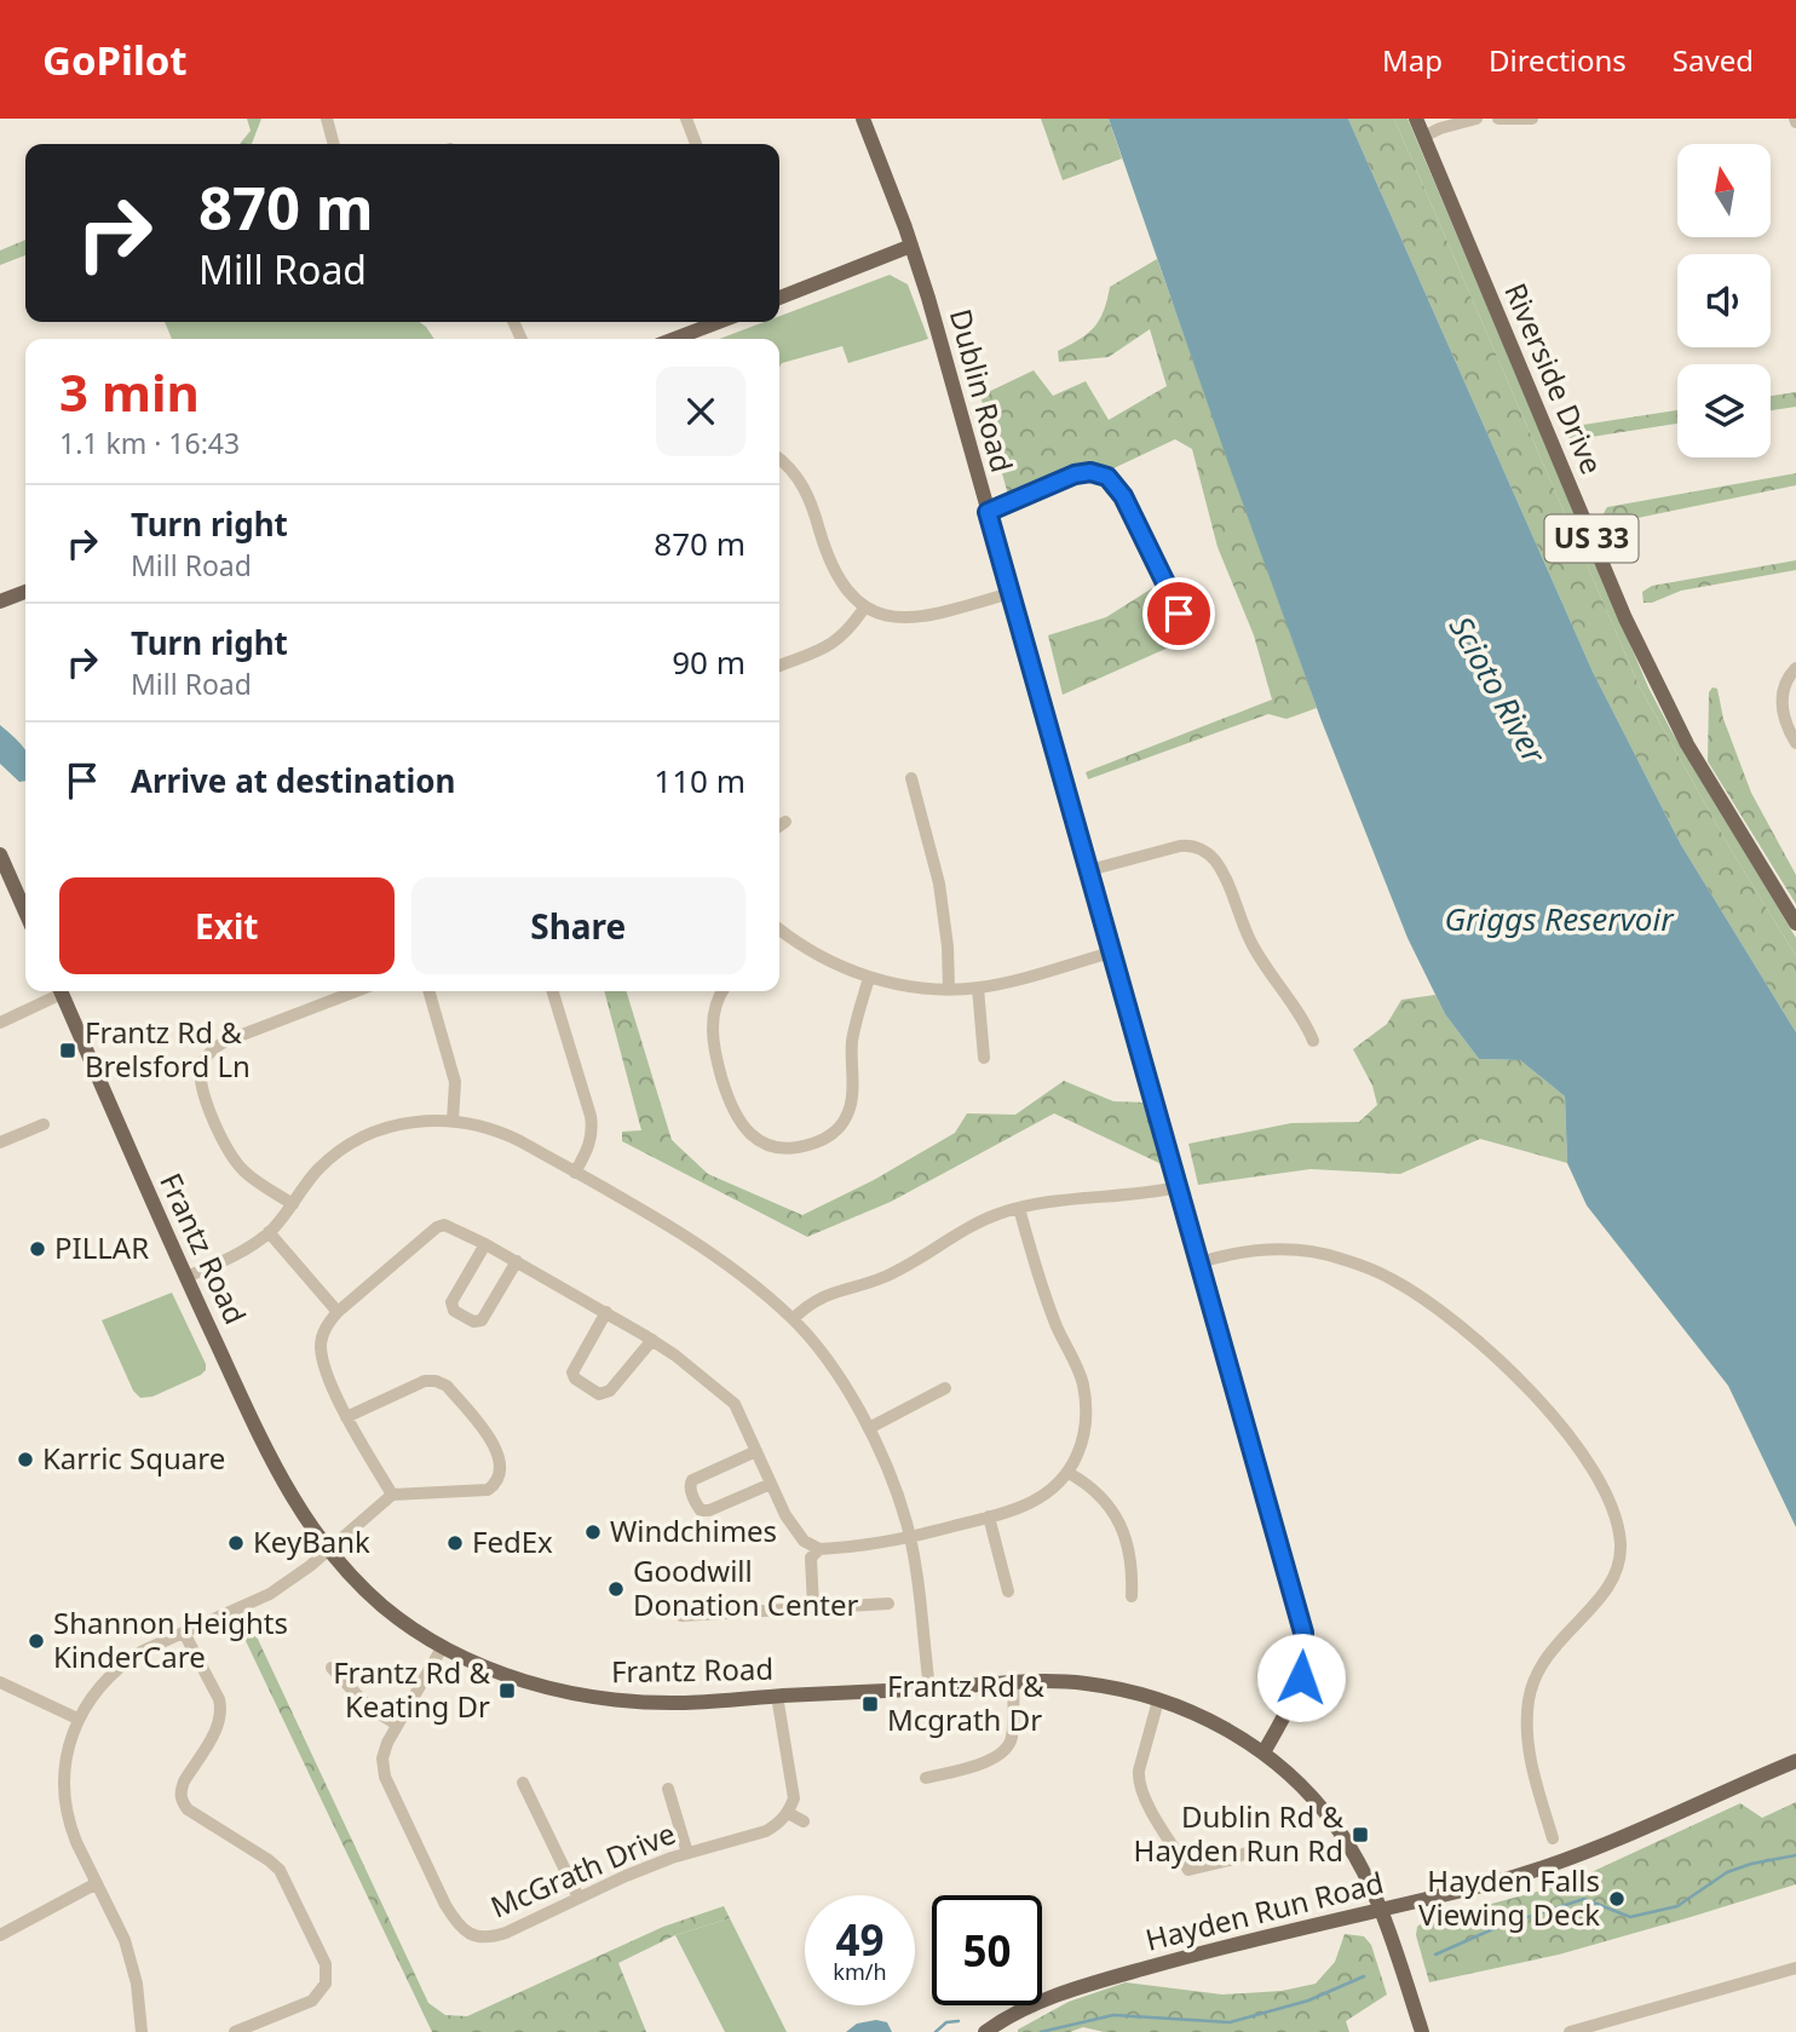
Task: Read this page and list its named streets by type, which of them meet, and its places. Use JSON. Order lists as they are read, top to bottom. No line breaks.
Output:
{"streets":{"main road":["Riverside Drive","Dublin Road","US 33","Frantz Road","Hayden Run Road"],"street":["McGrath Drive"]},"crossings":[["Dublin Road","Frantz Road"],["Frantz Road","Hayden Run Road"]],"water":["Scioto River","Griggs Reservoir"],"places":{"transit":["Frantz Rd & Brelsford Ln","Frantz Rd & Keating Dr","Frantz Rd & Mcgrath Dr","Dublin Rd & Hayden Run Rd"],"other":["PILLAR","Karric Square","Windchimes","KeyBank","FedEx","Goodwill Donation Center","Shannon Heights KinderCare","Hayden Falls Viewing Deck"]},"north":"top","page":{"header":"GoPilot","nav":["Map","Directions","Saved"],"turn":["870 m","Mill Road"],"heading":["3 min","1.1 km · 16:43"],"list":[{"name":"Turn right","note":"Mill Road","value":"870 m"},{"name":"Turn right","note":"Mill Road","value":"90 m"},{"name":"Arrive at destination","value":"110 m"}],"buttons":["Exit","Share"],"speed":"49 km/h","limit":"50"}}
